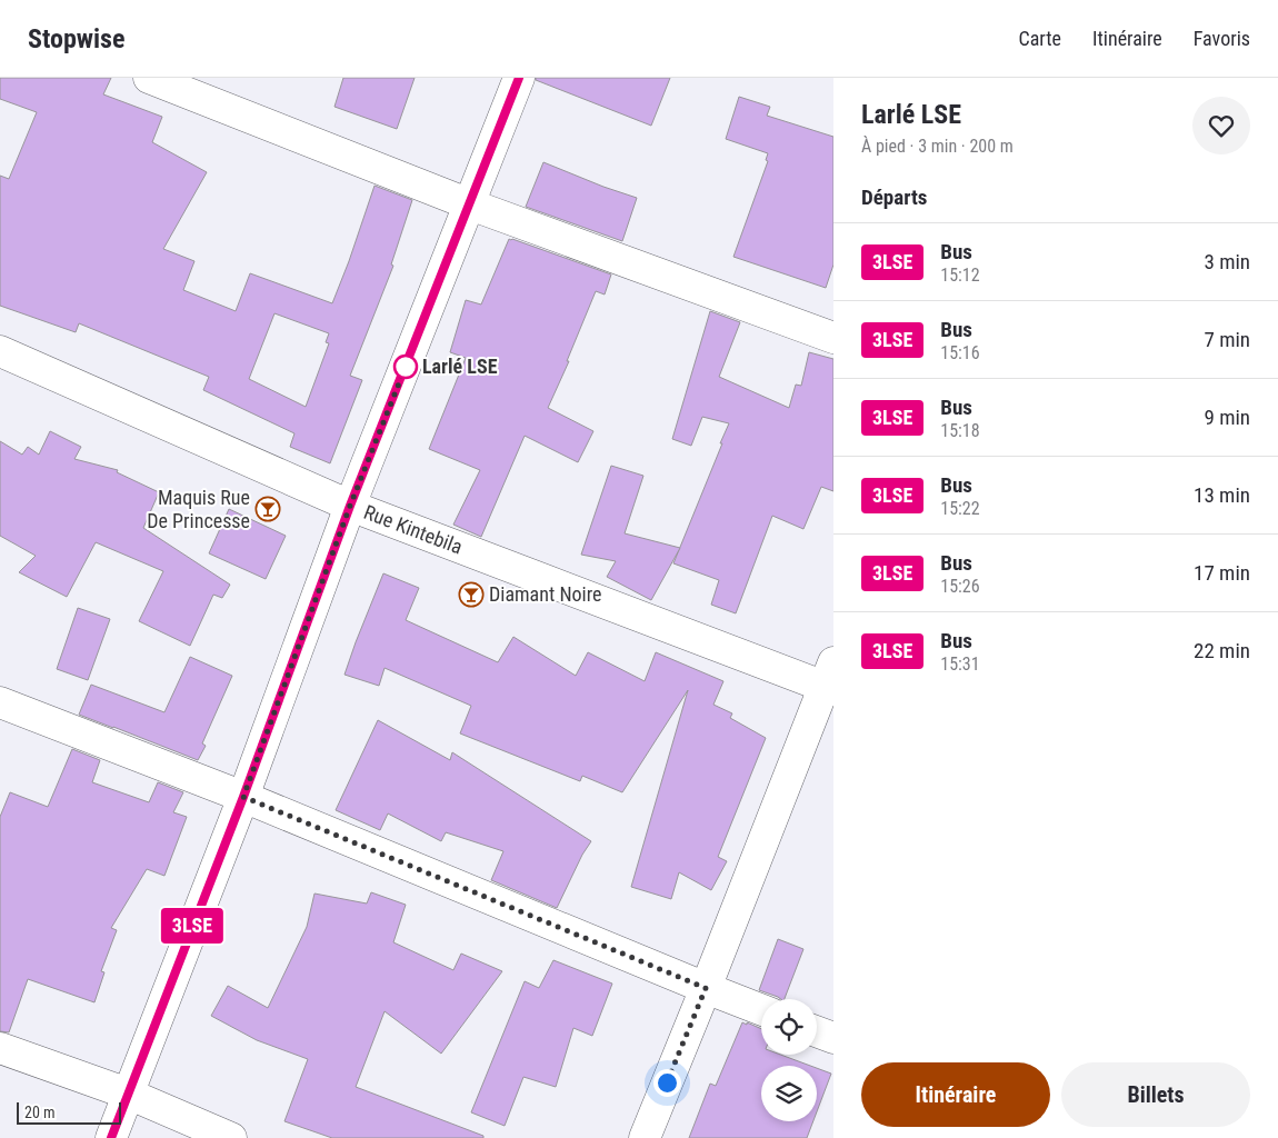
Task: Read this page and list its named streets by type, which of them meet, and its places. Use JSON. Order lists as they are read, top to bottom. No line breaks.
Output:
{"streets":{"street":["Rue Kintebila"]},"places":{"other":["Larlé LSE"],"bar":["Maquis Rue De Princesse","Diamant Noire"]},"lines":["bus line 3LSE"],"scale_bar":"20 m","page":{"header":"Stopwise","nav":["Carte","Itinéraire","Favoris"],"on_map":"3LSE","heading":[["Larlé LSE","À pied · 3 min · 200 m"],"Départs"],"list":[{"mark":"3LSE","name":"Bus","note":"15:12","value":"3 min"},{"mark":"3LSE","name":"Bus","note":"15:16","value":"7 min"},{"mark":"3LSE","name":"Bus","note":"15:18","value":"9 min"},{"mark":"3LSE","name":"Bus","note":"15:22","value":"13 min"},{"mark":"3LSE","name":"Bus","note":"15:26","value":"17 min"},{"mark":"3LSE","name":"Bus","note":"15:31","value":"22 min"}],"buttons":["Itinéraire","Billets"],"scale":"20 m"}}
